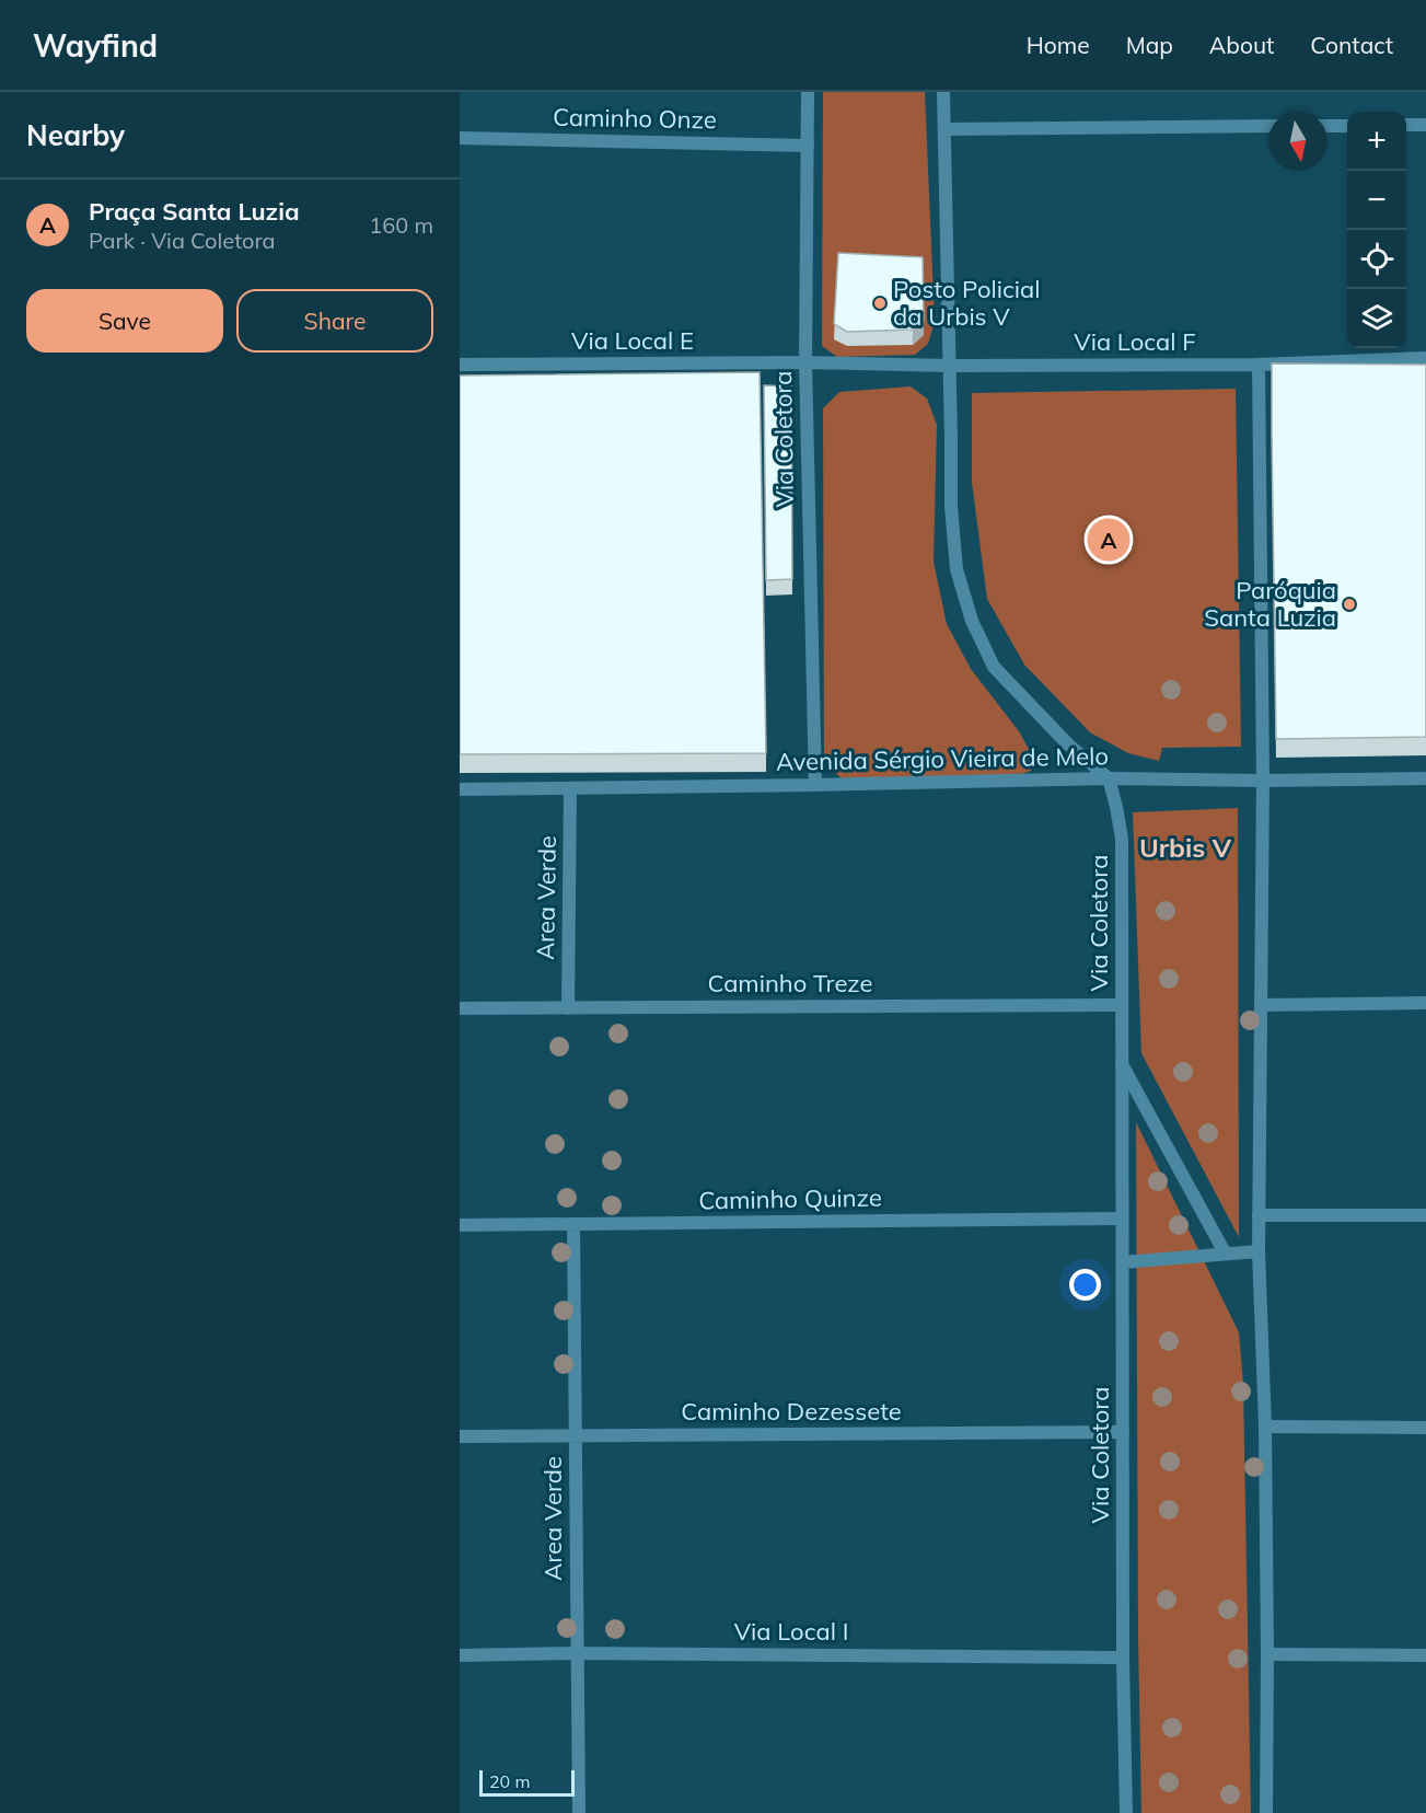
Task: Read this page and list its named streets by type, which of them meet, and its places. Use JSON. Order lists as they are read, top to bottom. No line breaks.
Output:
{"streets":{"street":["Caminho Onze","Via Local E","Via Local F","Via Coletora","Avenida Sérgio Vieira de Melo","Area Verde","Caminho Treze","Caminho Quinze","Caminho Dezessete","Via Local I"]},"crossings":[["Caminho Onze","Via Coletora"],["Via Local E","Via Local F"],["Via Local E","Via Coletora"],["Via Local F","Via Coletora"],["Via Coletora","Avenida Sérgio Vieira de Melo"],["Via Coletora","Caminho Treze"],["Via Coletora","Caminho Quinze"],["Via Coletora","Caminho Dezessete"],["Via Coletora","Via Local I"],["Avenida Sérgio Vieira de Melo","Area Verde"],["Area Verde","Caminho Treze"],["Area Verde","Caminho Quinze"],["Area Verde","Caminho Dezessete"],["Area Verde","Via Local I"]],"districts":["Urbis V"],"places":["Posto Policial da Urbis V","Paróquia Santa Luzia"],"scale_bar":"20 m","north":"bottom","page":{"header":"Wayfind","nav":["Home","Map","About","Contact"],"heading":"Nearby","map_buttons":["+","−"],"list":[{"mark":"A","name":"Praça Santa Luzia","note":"Park · Via Coletora","value":"160 m"}],"buttons":["Save","Share"],"pins":"A","scale":"20 m"}}
